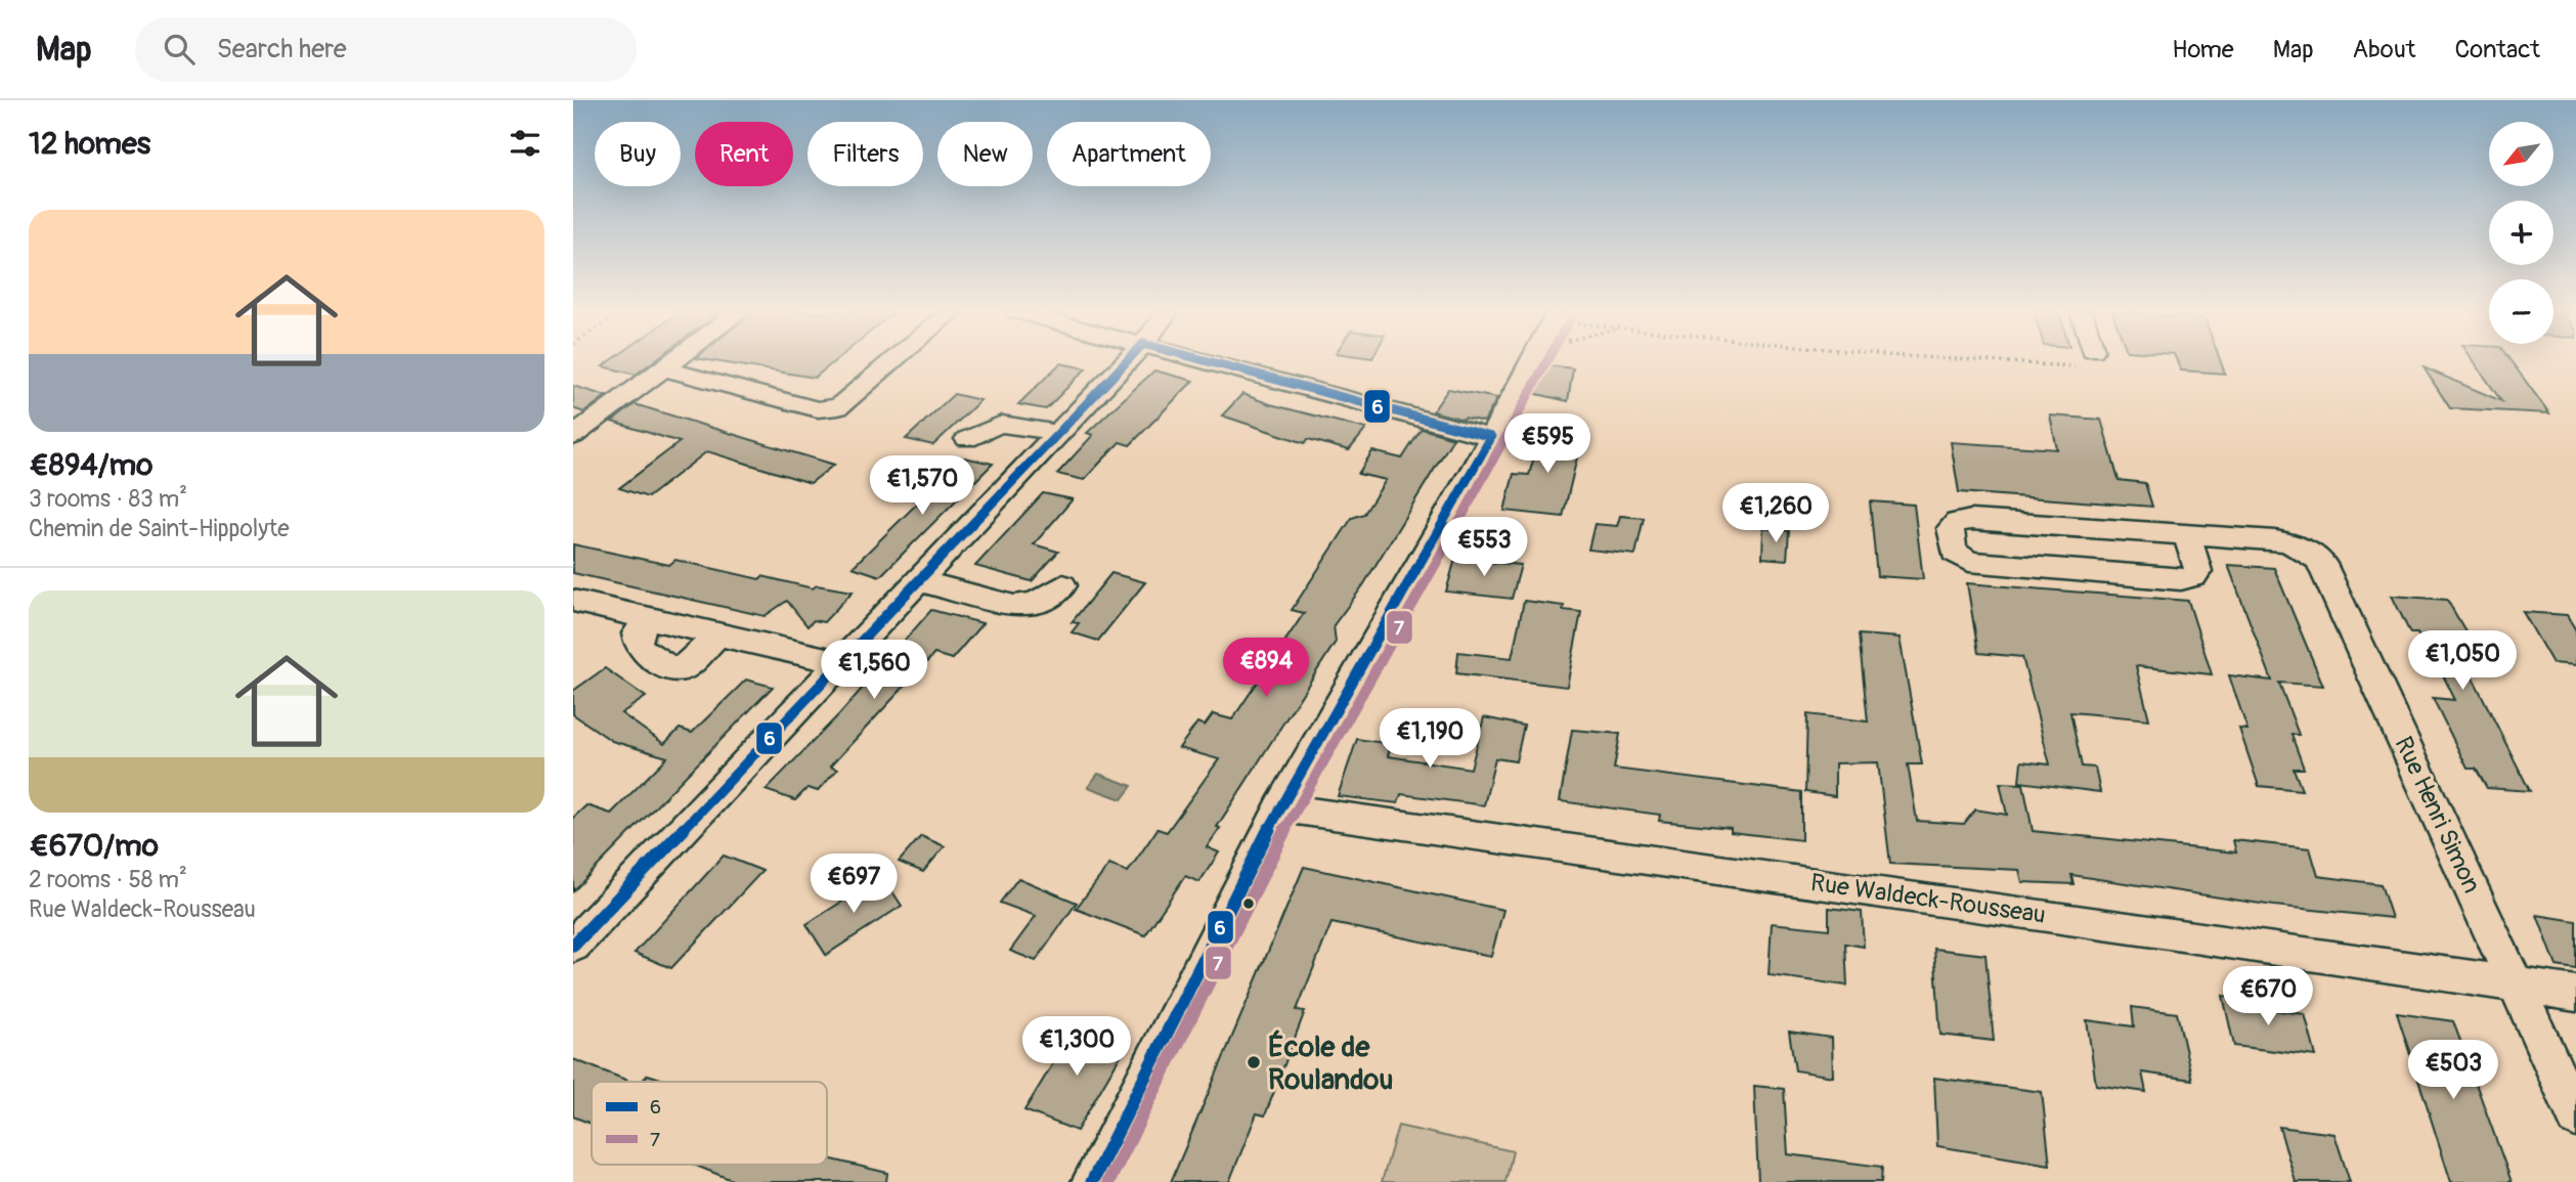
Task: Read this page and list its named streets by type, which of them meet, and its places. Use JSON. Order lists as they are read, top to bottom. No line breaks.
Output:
{"streets":{"street":["Rue Henri Simon","Rue Waldeck-Rousseau"]},"crossings":[["Rue Henri Simon","Rue Waldeck-Rousseau"]],"places":["École de Roulandou"],"lines":["transit line 6","transit line 7"],"legend":["6","7"],"north":"bottom left","page":{"header":"Map","search":"Search here","nav":["Home","Map","About","Contact"],"heading":"12 homes","map_buttons":["+","−"],"chip":["Buy","Rent","Filters","New","Apartment"],"list":[{"name":"€894/mo","note":"3 rooms · 83 m² · Chemin de Saint-Hippolyte"},{"name":"€670/mo","note":"2 rooms · 58 m² · Rue Waldeck-Rousseau"}],"price":["€595","€1,570","€1,260","€553","€1,050","€894","€1,560","€1,190","€697","€670","€1,300","€503"]}}
